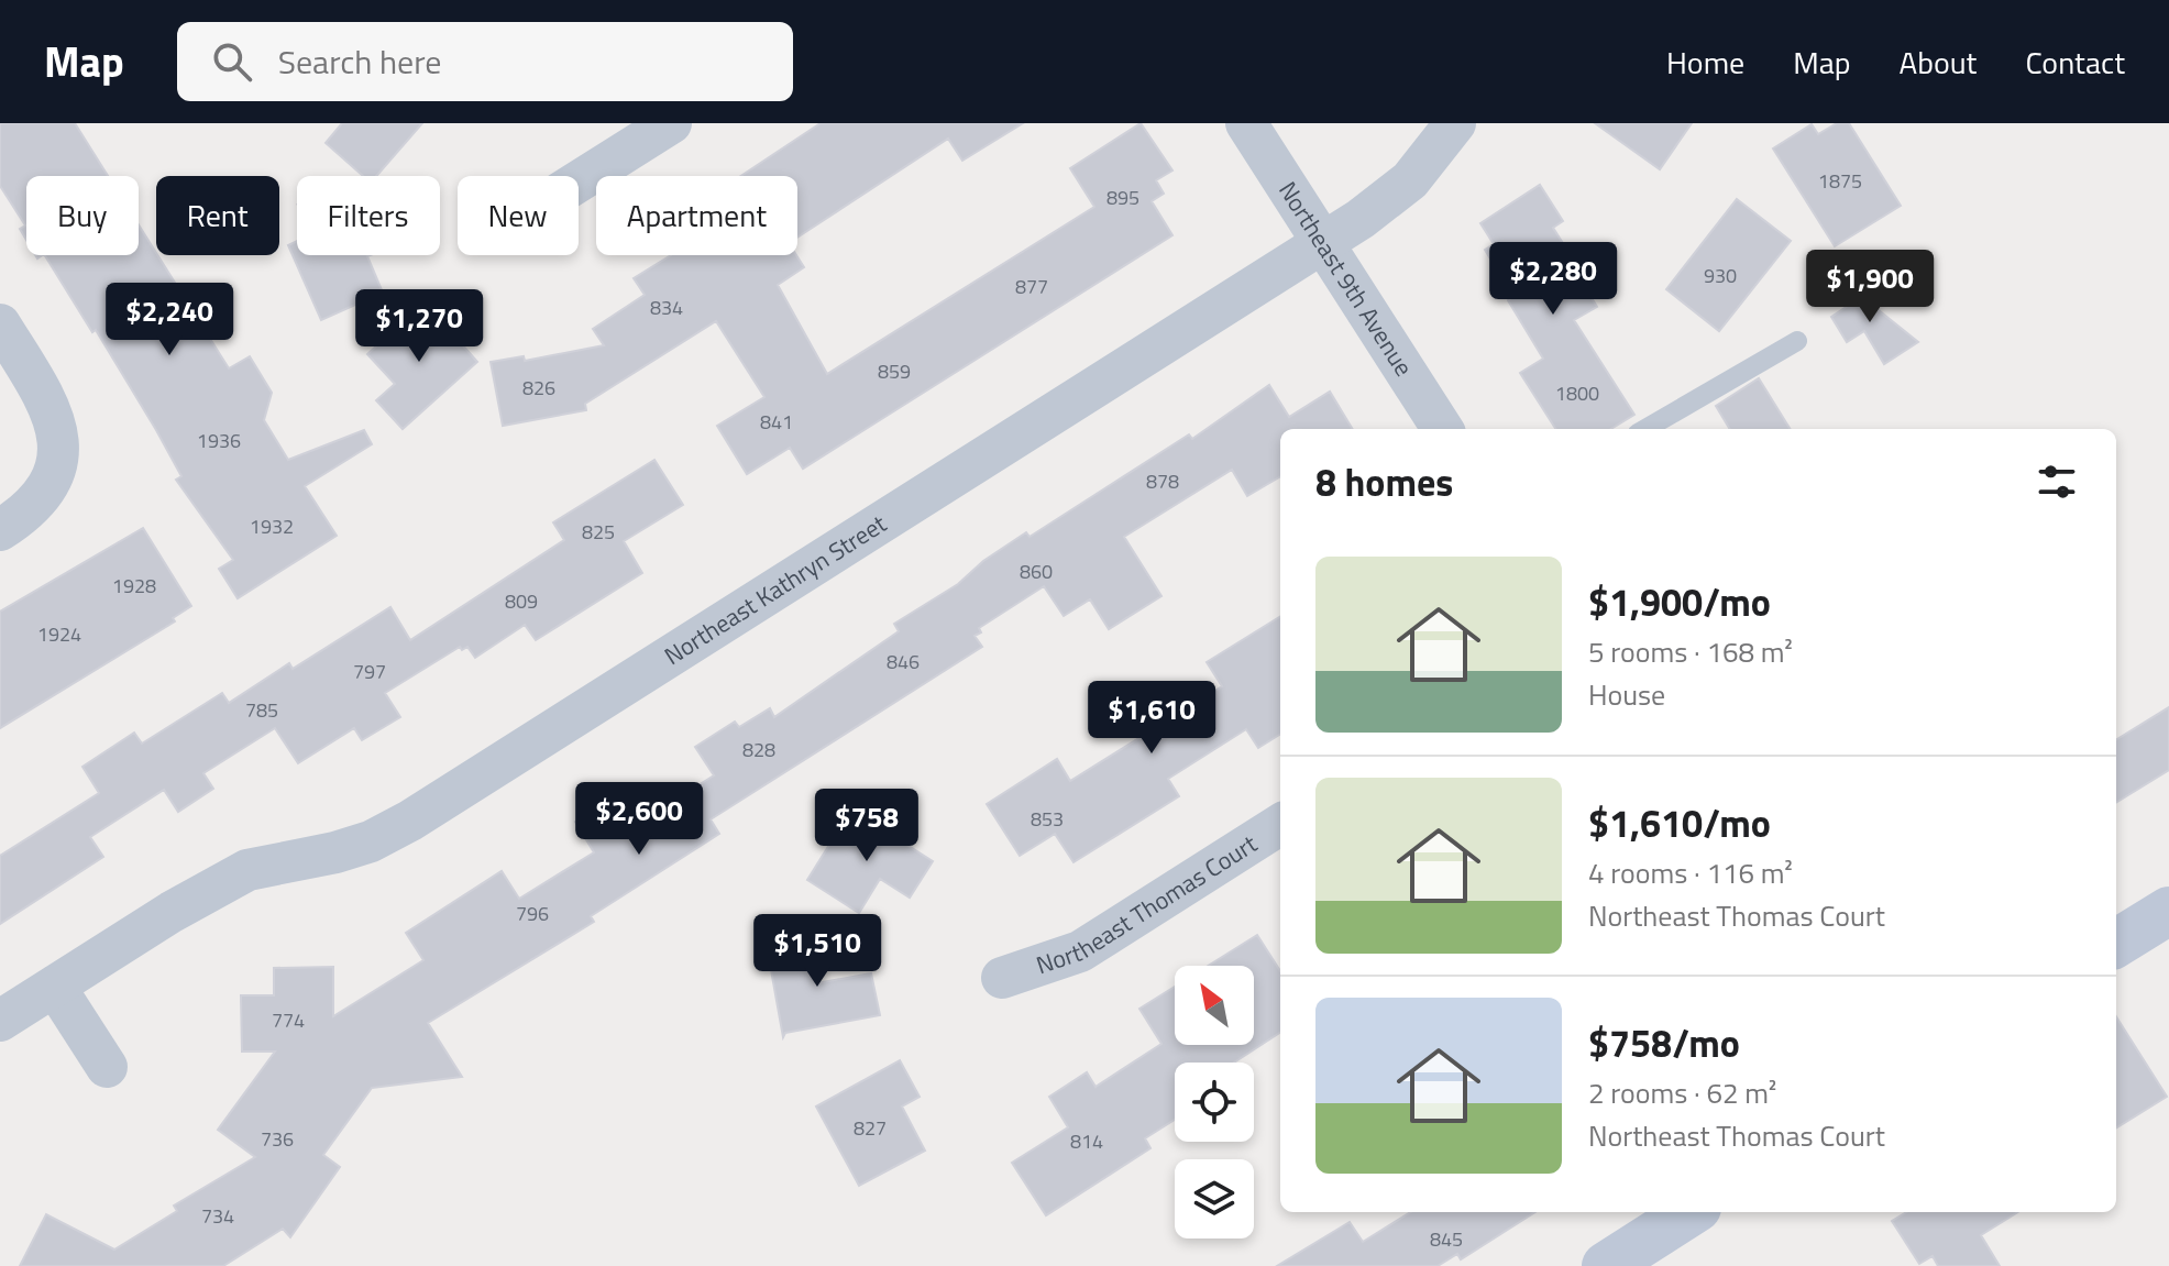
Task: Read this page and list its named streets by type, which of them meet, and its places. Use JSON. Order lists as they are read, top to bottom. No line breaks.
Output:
{"streets":{"street":["Northeast 9th Avenue","Northeast Kathryn Street","Northeast Thomas Court"]},"crossings":[["Northeast 9th Avenue","Northeast Kathryn Street"]],"house_numbers":["1875","895","930","877","834","859","826","1800","841","1936","878","1932","825","860","1928","809","1924","846","797","785","828","853","796","774","827","736","814","734","845"],"north":"top left","page":{"header":"Map","search":"Search here","nav":["Home","Map","About","Contact"],"chip":["Buy","Rent","Filters","New","Apartment"],"price":["$2,280","$1,900","$2,240","$1,270","$1,610","$2,600","$758","$1,510"],"heading":"8 homes","list":[{"name":"$1,900/mo","note":"5 rooms · 168 m² · House"},{"name":"$1,610/mo","note":"4 rooms · 116 m² · Northeast Thomas Court"},{"name":"$758/mo","note":"2 rooms · 62 m² · Northeast Thomas Court"}]}}
